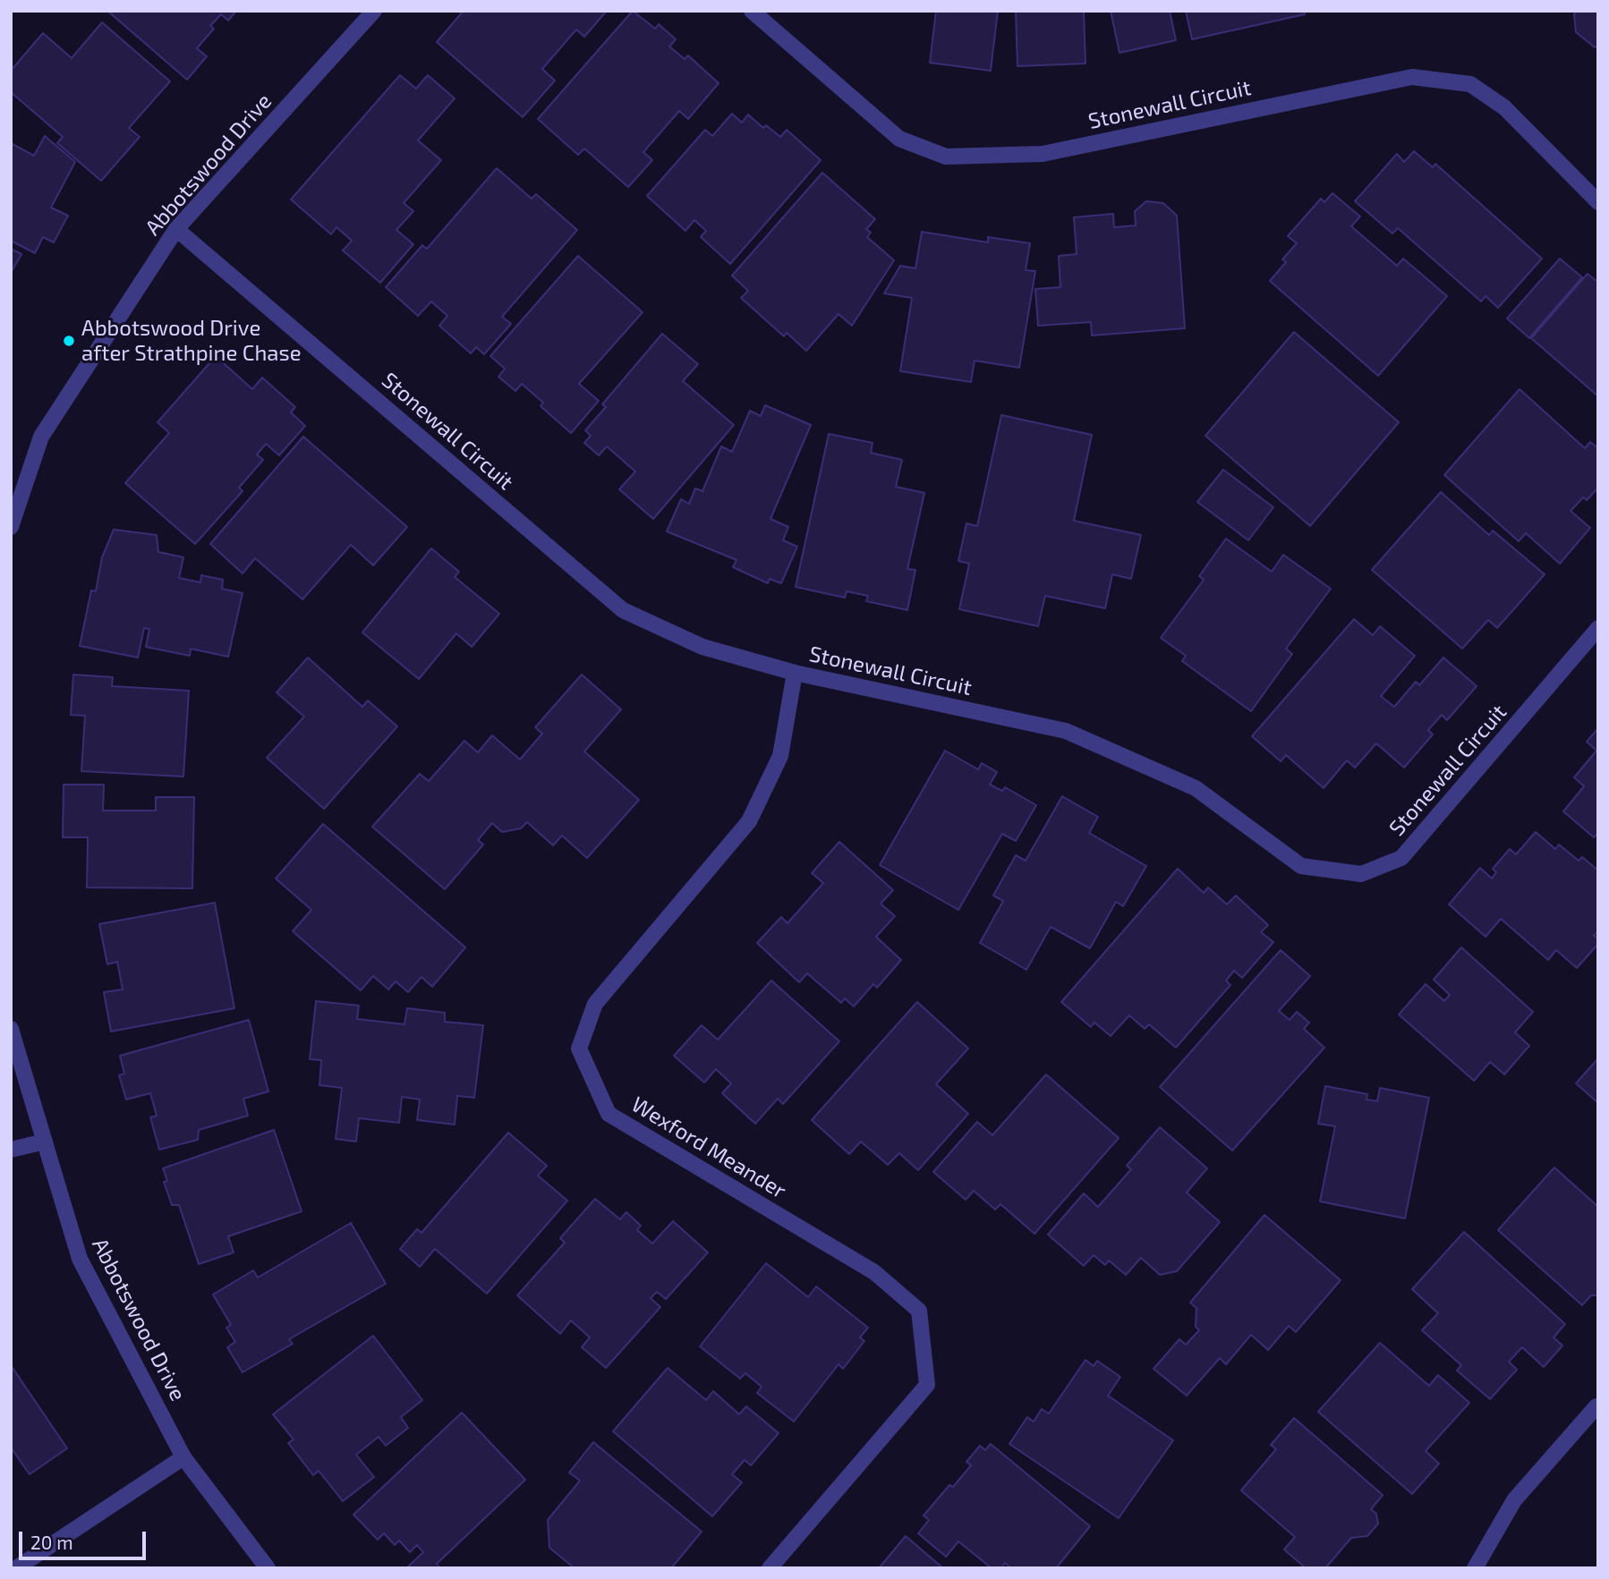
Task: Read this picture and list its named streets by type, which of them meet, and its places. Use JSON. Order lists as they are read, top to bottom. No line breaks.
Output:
{"streets":{"street":["Stonewall Circuit","Abbotswood Drive","Wexford Meander"]},"crossings":[["Stonewall Circuit","Abbotswood Drive"],["Stonewall Circuit","Wexford Meander"]],"places":["Abbotswood Drive after Strathpine Chase"],"scale_bar":"20 m"}
